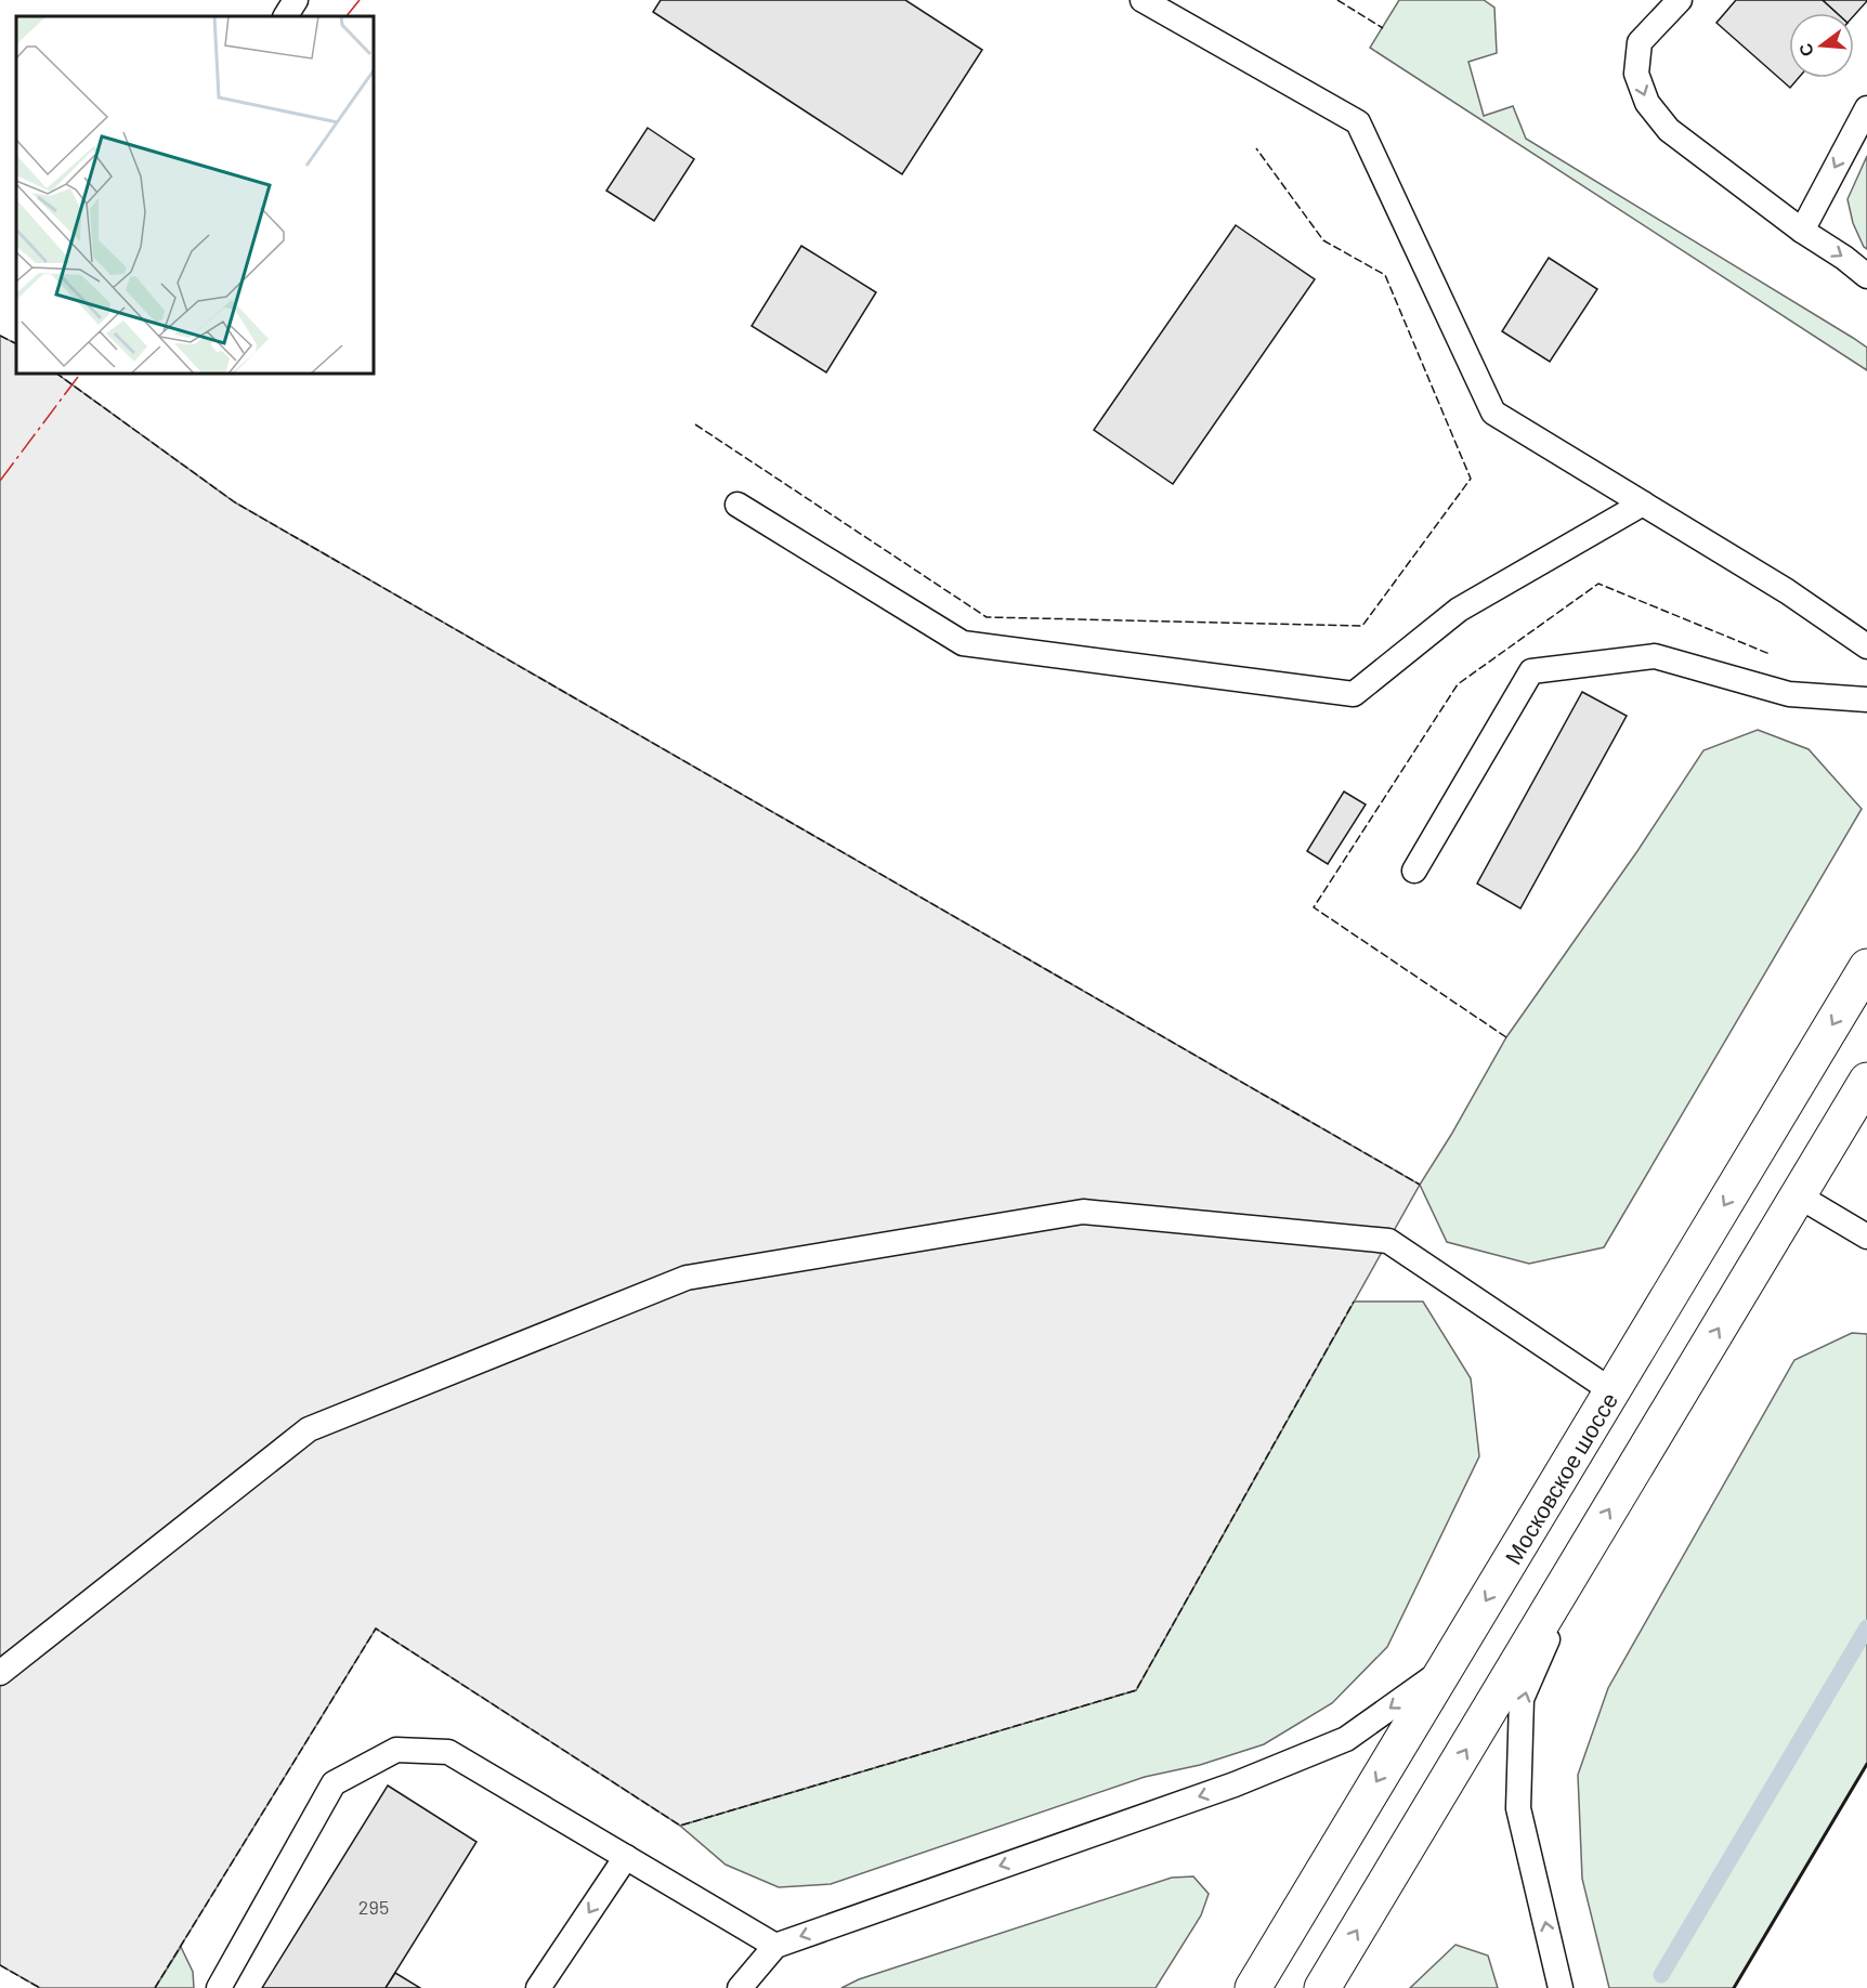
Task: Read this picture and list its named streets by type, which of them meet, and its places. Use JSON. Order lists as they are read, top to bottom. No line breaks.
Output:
{"streets":{"highway":["Московское шоссе"]},"house_numbers":["295"],"north":"left"}
